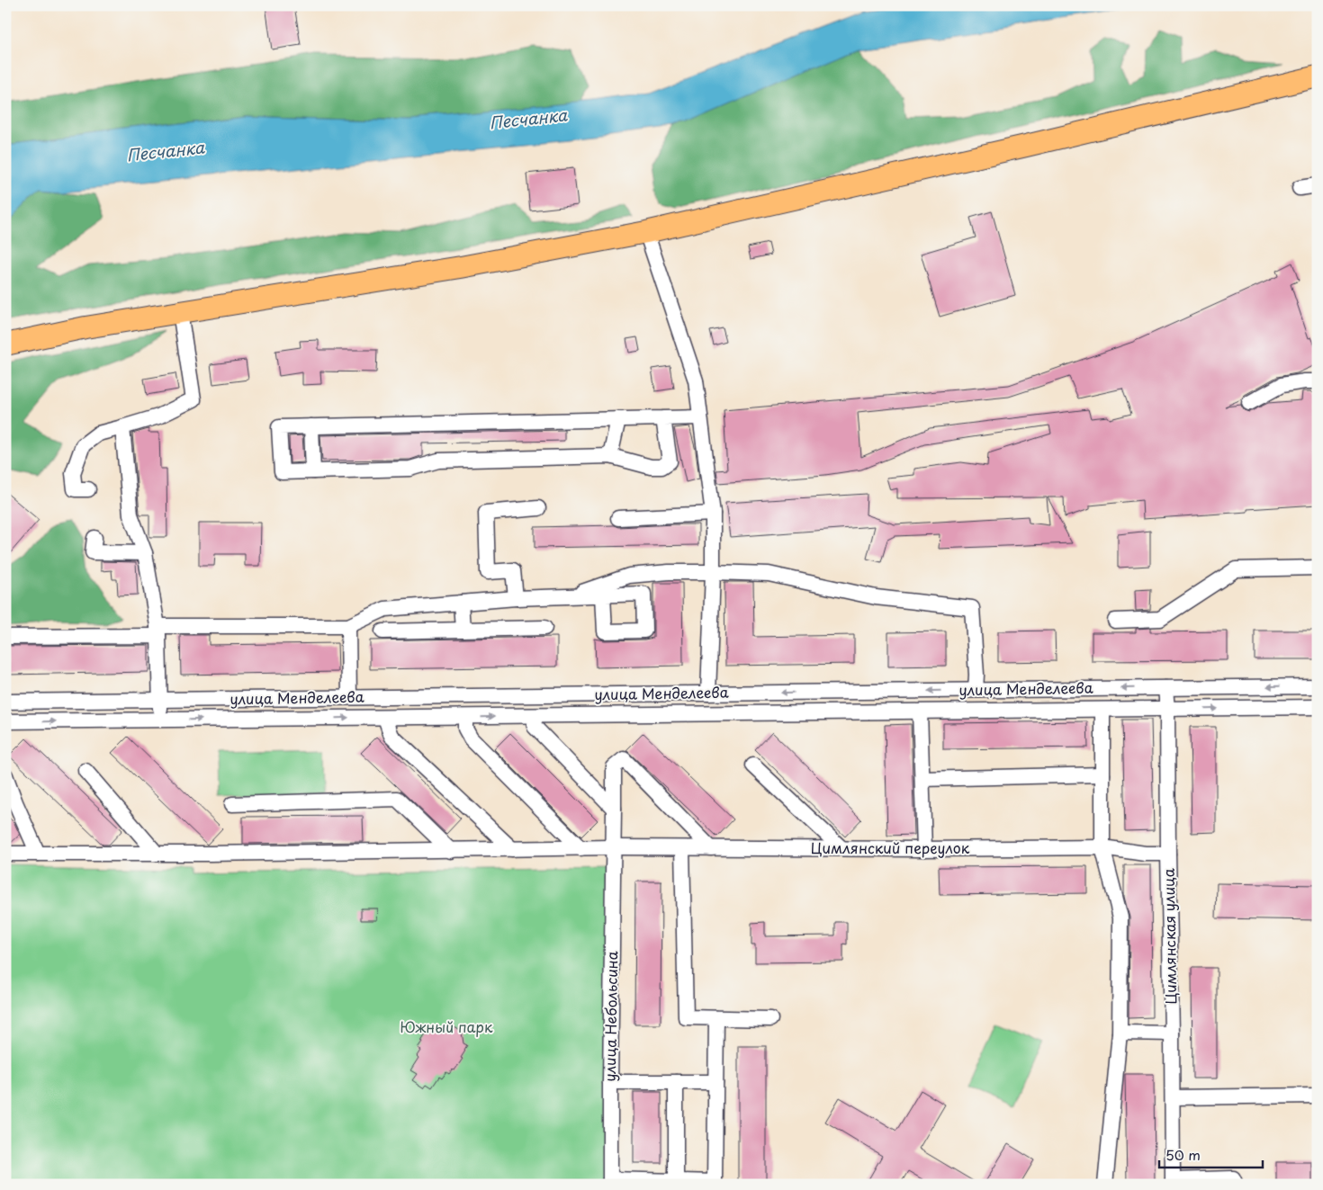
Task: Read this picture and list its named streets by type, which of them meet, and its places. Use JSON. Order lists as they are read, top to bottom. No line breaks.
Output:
{"streets":{"street":["улица Менделеева","Цимлянский переулок","Цимлянская улица","улица Небольсина"]},"crossings":[["улица Менделеева","Цимлянская улица"],["Цимлянский переулок","Цимлянская улица"],["Цимлянский переулок","улица Небольсина"]],"water":["Песчанка"],"parks":["Южный парк"],"scale_bar":"50 m"}
